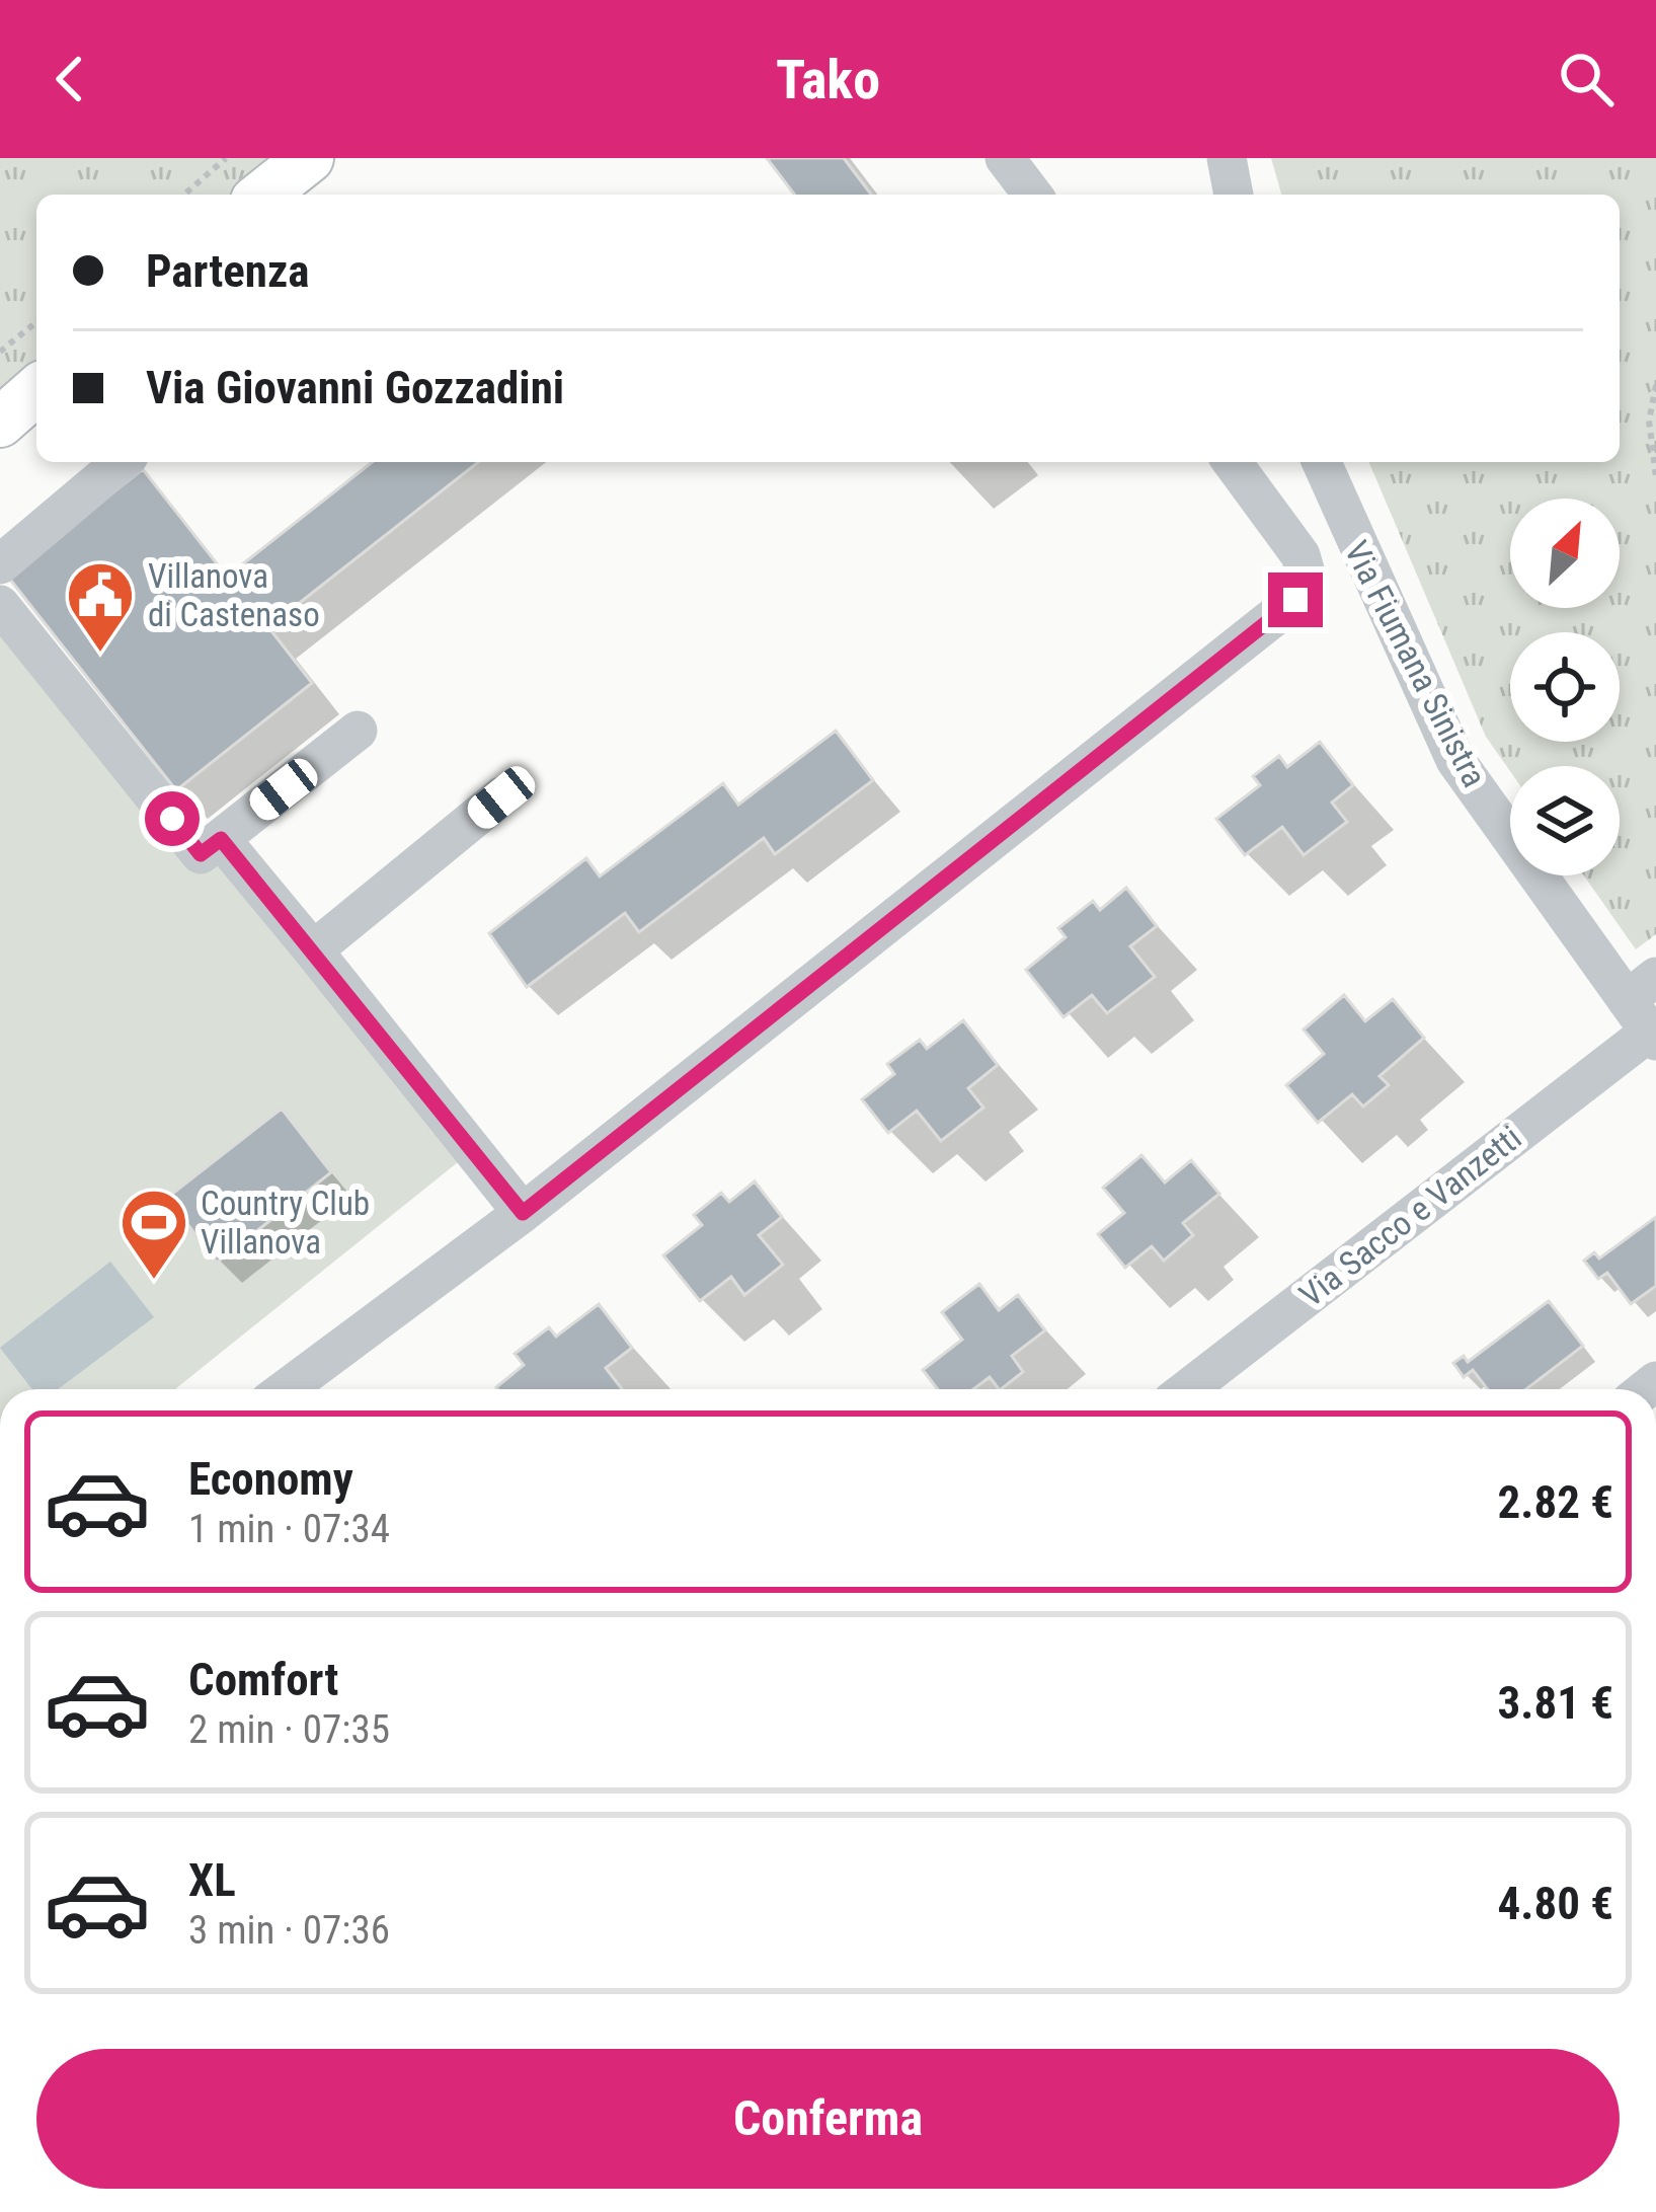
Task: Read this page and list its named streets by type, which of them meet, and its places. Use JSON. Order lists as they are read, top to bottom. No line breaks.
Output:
{"streets":{"street":["Via Fiumana Sinistra","Via Sacco e Vanzetti"]},"crossings":[["Via Fiumana Sinistra","Via Sacco e Vanzetti"]],"places":{"public building":["Villanova di Castenaso"],"sports":["Country Club Villanova"]},"north":"top right","page":{"header":"Tako","banner":["Partenza","Via Giovanni Gozzadini"],"list":[{"name":"Economy","note":"1 min · 07:34","value":"2.82 €"},{"name":"Comfort","note":"2 min · 07:35","value":"3.81 €"},{"name":"XL","note":"3 min · 07:36","value":"4.80 €"}],"buttons":"Conferma"}}
